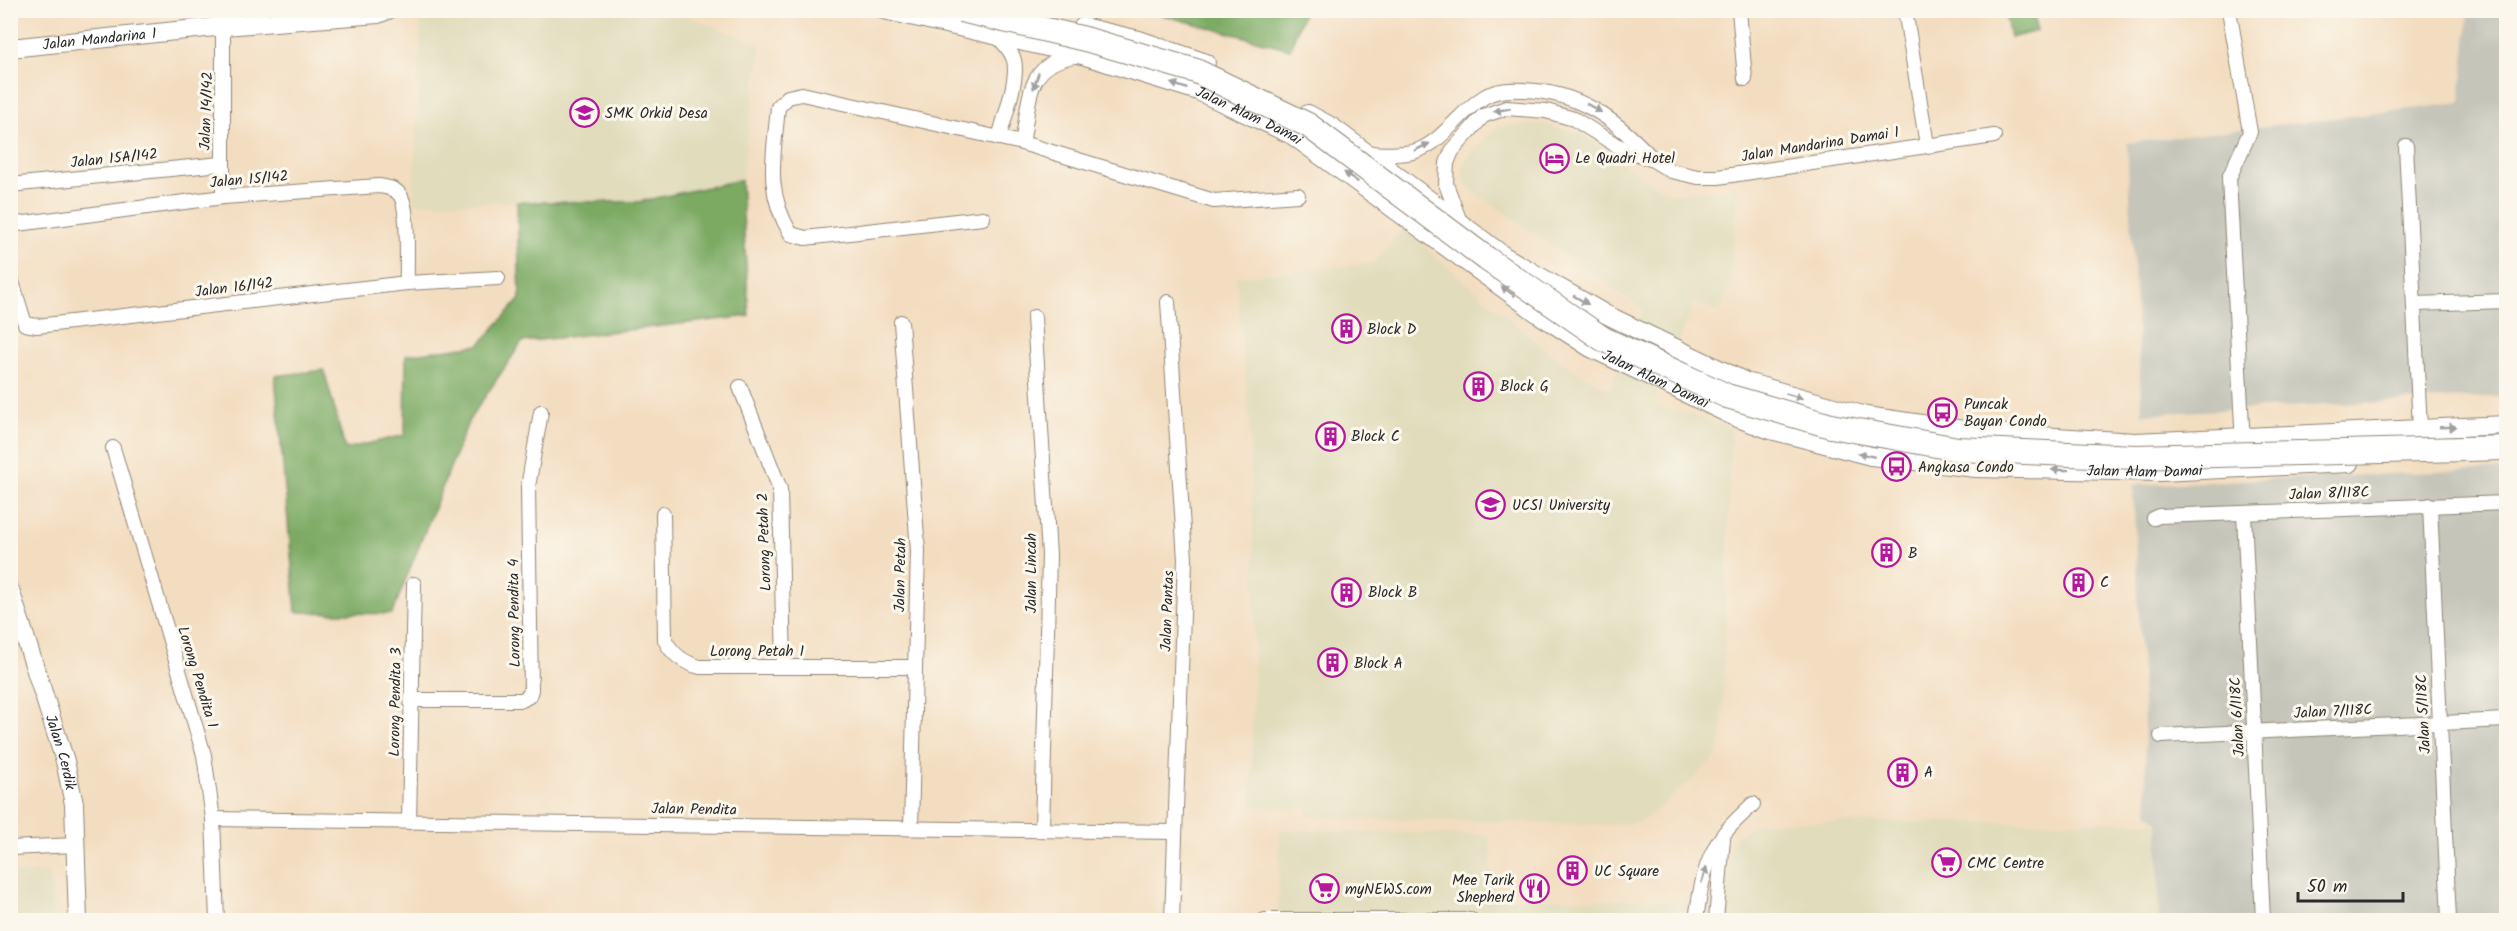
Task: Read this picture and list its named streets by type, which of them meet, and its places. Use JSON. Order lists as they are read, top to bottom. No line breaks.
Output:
{"streets":{"main road":["Jalan Mandarina 1","Jalan Alam Damai","Jalan Cerdik"],"street":["Jalan 14/142","Jalan Mandarina Damai 1","Jalan 15A/142","Jalan 15/142","Jalan 16/142","Jalan 8/118C","Lorong Petah 2","Jalan Lincah","Jalan Petah","Jalan Pantas","Lorong Pendita 4","Lorong Petah 1","Lorong Pendita 1","Lorong Pendita 3","Jalan 7/118C","Jalan 5/118C","Jalan 6/118C","Jalan Pendita"]},"crossings":[["Jalan Mandarina 1","Jalan 14/142"],["Jalan 14/142","Jalan 15A/142"],["Jalan 14/142","Jalan 15/142"],["Jalan Alam Damai","Jalan Mandarina Damai 1"],["Jalan 15/142","Jalan 16/142"],["Jalan 8/118C","Jalan 5/118C"],["Jalan 8/118C","Jalan 6/118C"],["Lorong Petah 2","Lorong Petah 1"],["Jalan Lincah","Jalan Pendita"],["Jalan Petah","Lorong Petah 1"],["Jalan Petah","Jalan Pendita"],["Jalan Pantas","Jalan Pendita"],["Lorong Pendita 4","Lorong Pendita 3"],["Lorong Pendita 1","Jalan Pendita"],["Lorong Pendita 3","Jalan Pendita"],["Jalan 7/118C","Jalan 5/118C"],["Jalan 7/118C","Jalan 6/118C"]],"places":{"school or university":["SMK Orkid Desa","UCSI University"],"hotel":["Le Quadri Hotel"],"building":["Block D","Block G","Block C","B","C","Block B","Block A","A","UC Square"],"bus stop":["Puncak Bayan Condo","Angkasa Condo"],"supermarket":["CMC Centre","myNEWS.com"],"restaurant":["Mee Tarik Shepherd"]},"scale_bar":"50 m"}
